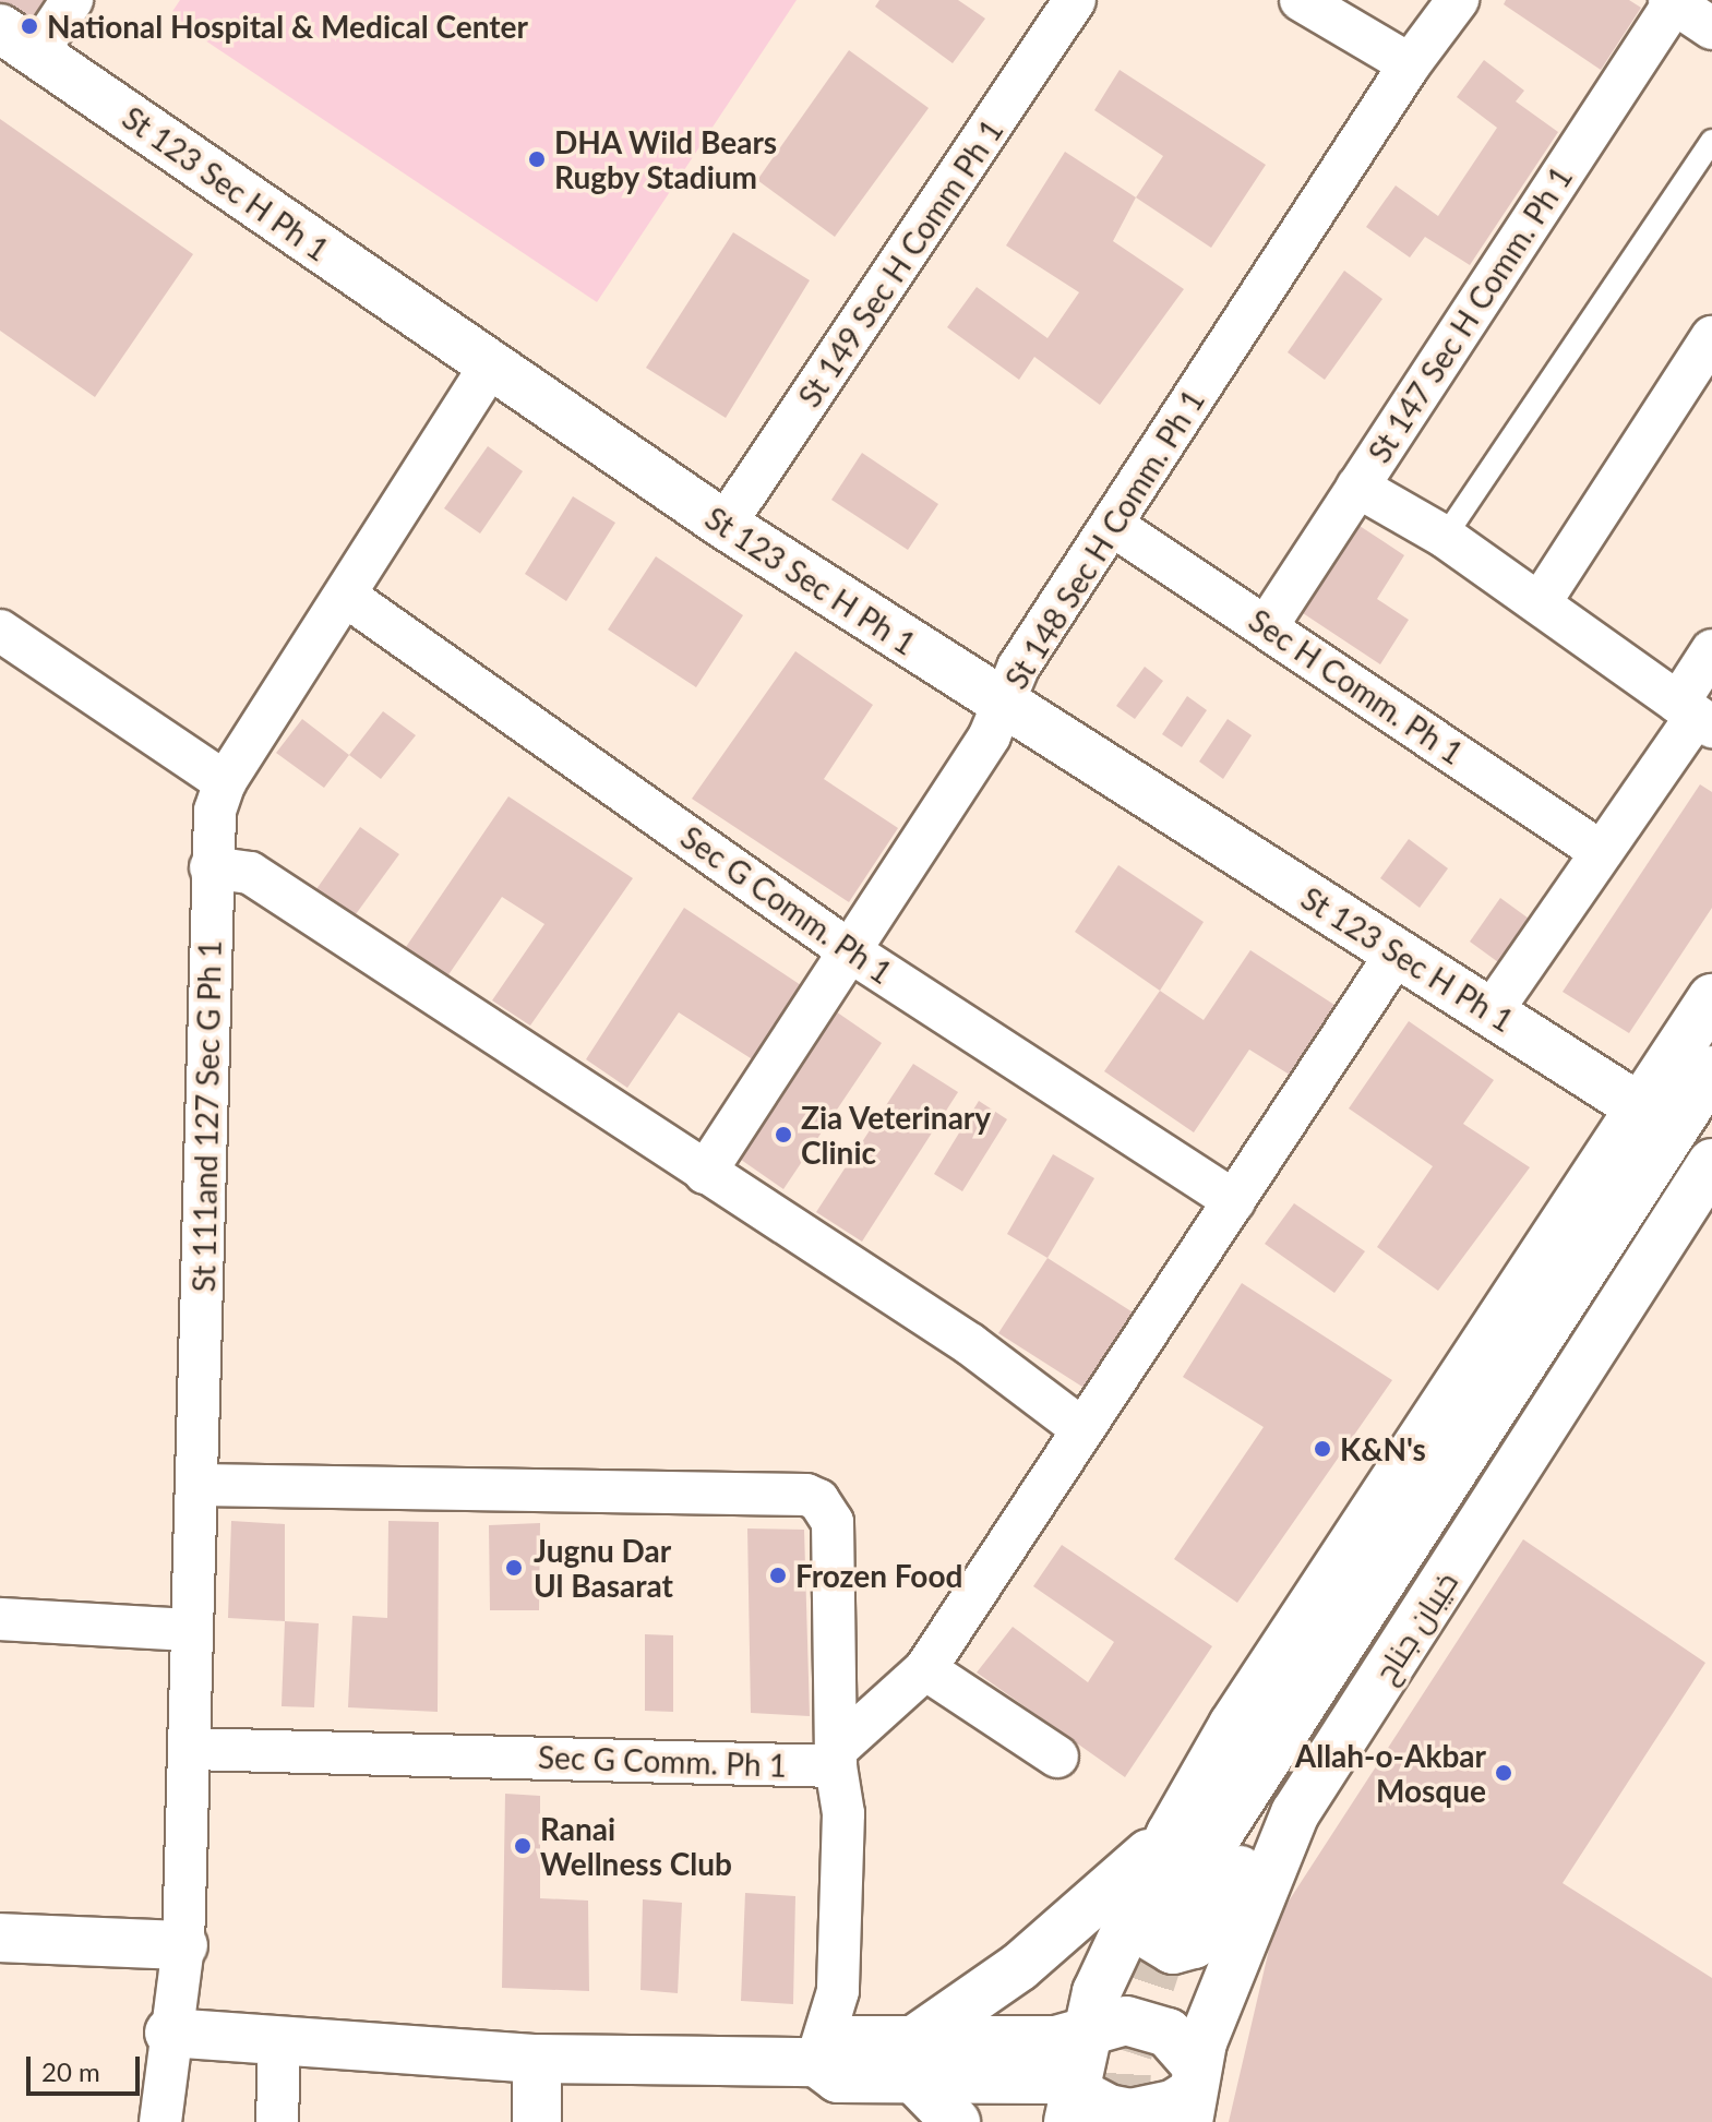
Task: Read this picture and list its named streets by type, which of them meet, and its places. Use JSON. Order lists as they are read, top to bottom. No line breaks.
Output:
{"streets":{"street":["St 123 Sec H Ph 1","St 149 Sec H Comm Ph 1","St 147 Sec H Comm. Ph 1","St 148 Sec H Comm. Ph 1","Sec H Comm. Ph 1","Sec G Comm. Ph 1","St 111and 127 Sec G Ph 1","خیبان جناح"]},"crossings":[["St 123 Sec H Ph 1","St 149 Sec H Comm Ph 1"],["St 123 Sec H Ph 1","St 148 Sec H Comm. Ph 1"],["St 123 Sec H Ph 1","St 111and 127 Sec G Ph 1"],["St 147 Sec H Comm. Ph 1","Sec H Comm. Ph 1"],["St 148 Sec H Comm. Ph 1","Sec H Comm. Ph 1"],["St 148 Sec H Comm. Ph 1","Sec G Comm. Ph 1"],["Sec G Comm. Ph 1","St 111and 127 Sec G Ph 1"]],"places":["National Hospital & Medical Center","DHA Wild Bears Rugby Stadium","Zia Veterinary Clinic","K&N's","Jugnu Dar Ul Basarat","Frozen Food","Allah-o-Akbar Mosque","Ranai Wellness Club"],"scale_bar":"20 m"}
